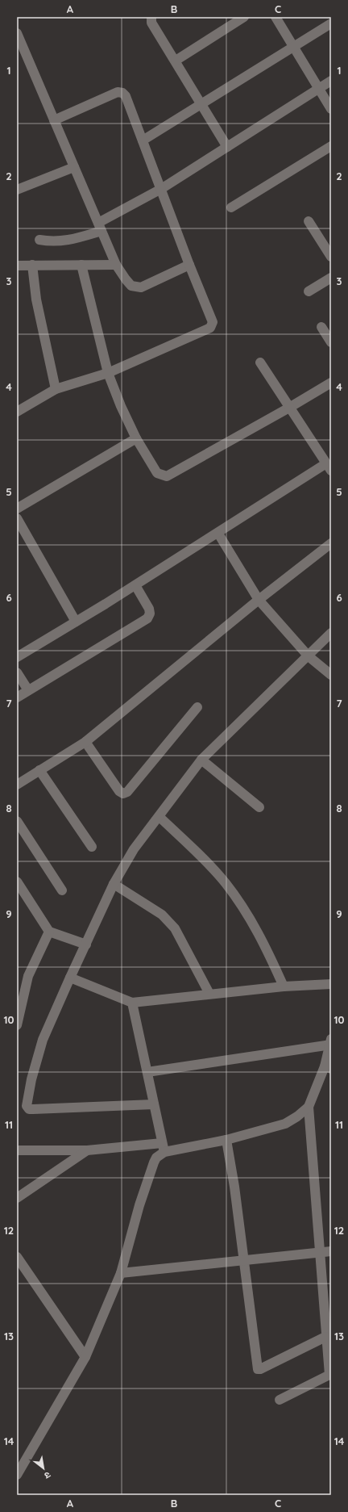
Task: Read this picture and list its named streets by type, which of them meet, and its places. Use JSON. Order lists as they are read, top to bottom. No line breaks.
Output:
{"north":"bottom right","grid":{"columns":["A","B","C"],"rows":["1","2","3","4","5","6","7","8","9","10","11","12","13","14"]}}
